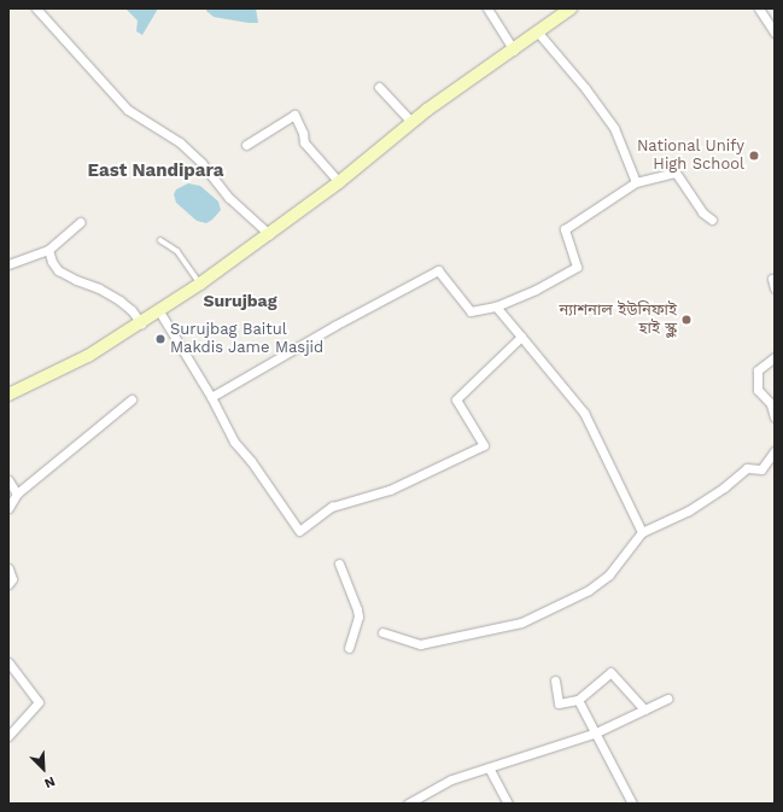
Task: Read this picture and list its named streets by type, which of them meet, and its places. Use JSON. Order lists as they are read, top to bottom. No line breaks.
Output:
{"districts":["East Nandipara","Surujbag"],"places":["National Unify High School","ন্যাশনাল ইউনিফাই হাই স্কুল","Surujbag Baitul Makdis Jame Masjid"],"north":"bottom right"}
